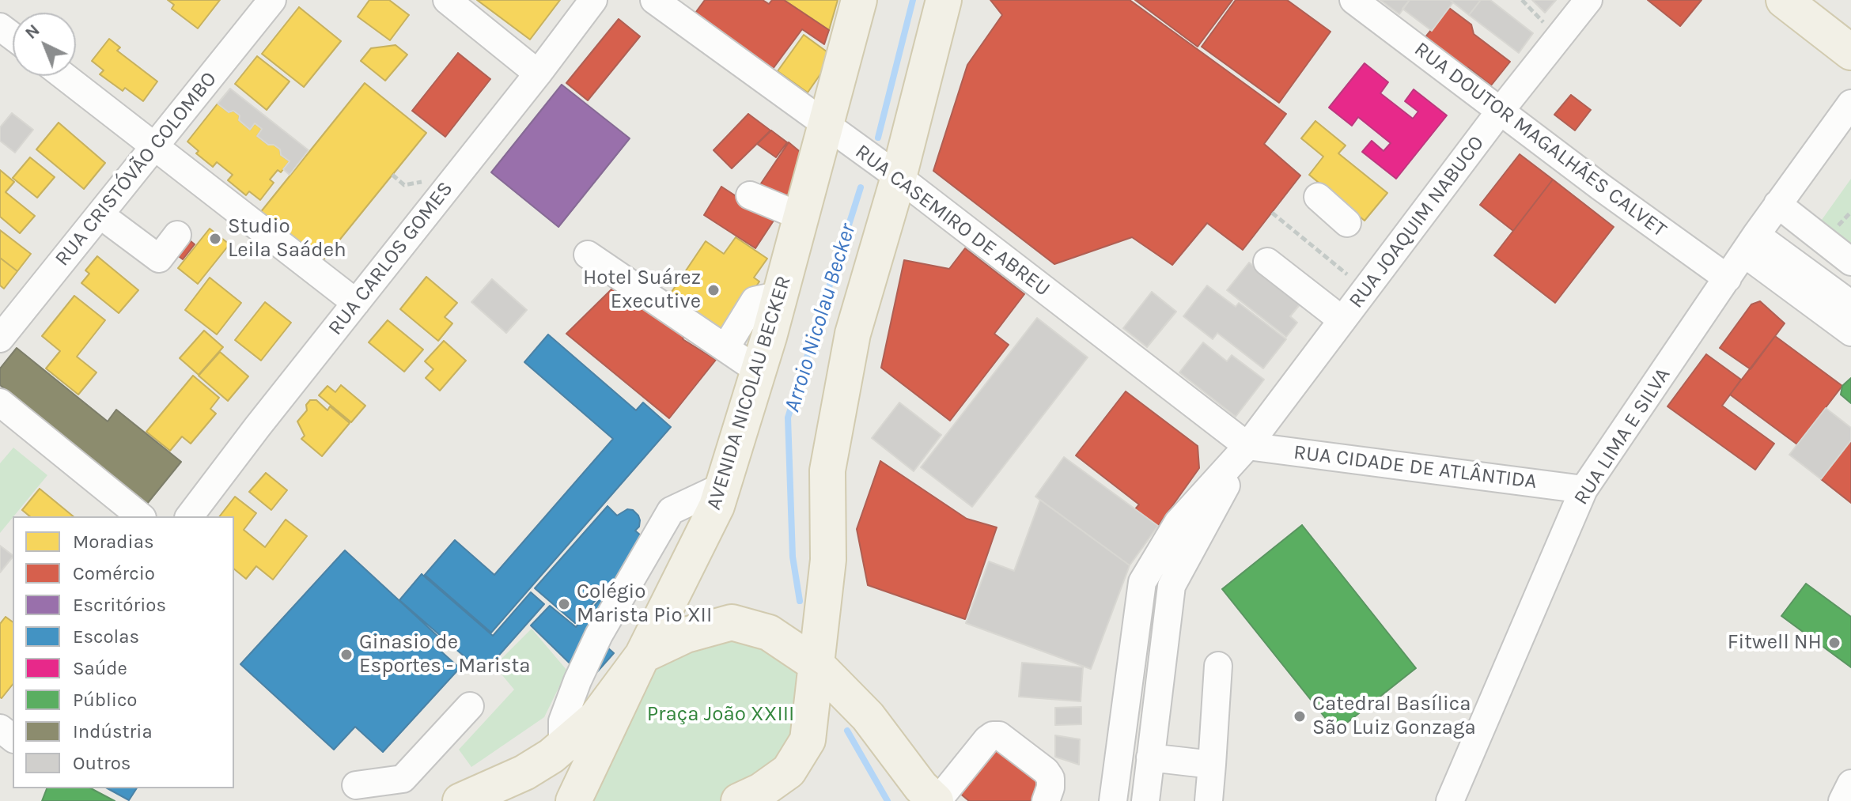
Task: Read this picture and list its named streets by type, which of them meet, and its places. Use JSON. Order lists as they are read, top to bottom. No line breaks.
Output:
{"streets":{"main road":["AVENIDA NICOLAU BECKER"],"street":["RUA DOUTOR MAGALHÃES CALVET","RUA CRISTÓVÃO COLOMBO","RUA CASEMIRO DE ABREU","RUA JOAQUIM NABUCO","RUA CARLOS GOMES","RUA LIMA E SILVA","RUA CIDADE DE ATLÂNTIDA"]},"crossings":[["RUA DOUTOR MAGALHÃES CALVET","RUA JOAQUIM NABUCO"],["RUA DOUTOR MAGALHÃES CALVET","RUA LIMA E SILVA"],["RUA CASEMIRO DE ABREU","RUA JOAQUIM NABUCO"],["RUA CASEMIRO DE ABREU","AVENIDA NICOLAU BECKER"],["RUA CASEMIRO DE ABREU","RUA CIDADE DE ATLÂNTIDA"],["RUA JOAQUIM NABUCO","RUA CIDADE DE ATLÂNTIDA"],["RUA LIMA E SILVA","RUA CIDADE DE ATLÂNTIDA"]],"water":["Arroio Nicolau Becker"],"parks":["Praça João XXIII"],"places":["Studio Leila Saádeh","Hotel Suárez Executive","Colégio Marista Pio XII","Fitwell NH","Ginasio de Esportes - Marista","Catedral Basílica São Luiz Gonzaga"],"legend":["Moradias","Comércio","Escritórios","Escolas","Saúde","Público","Indústria","Outros"],"north":"top left"}
